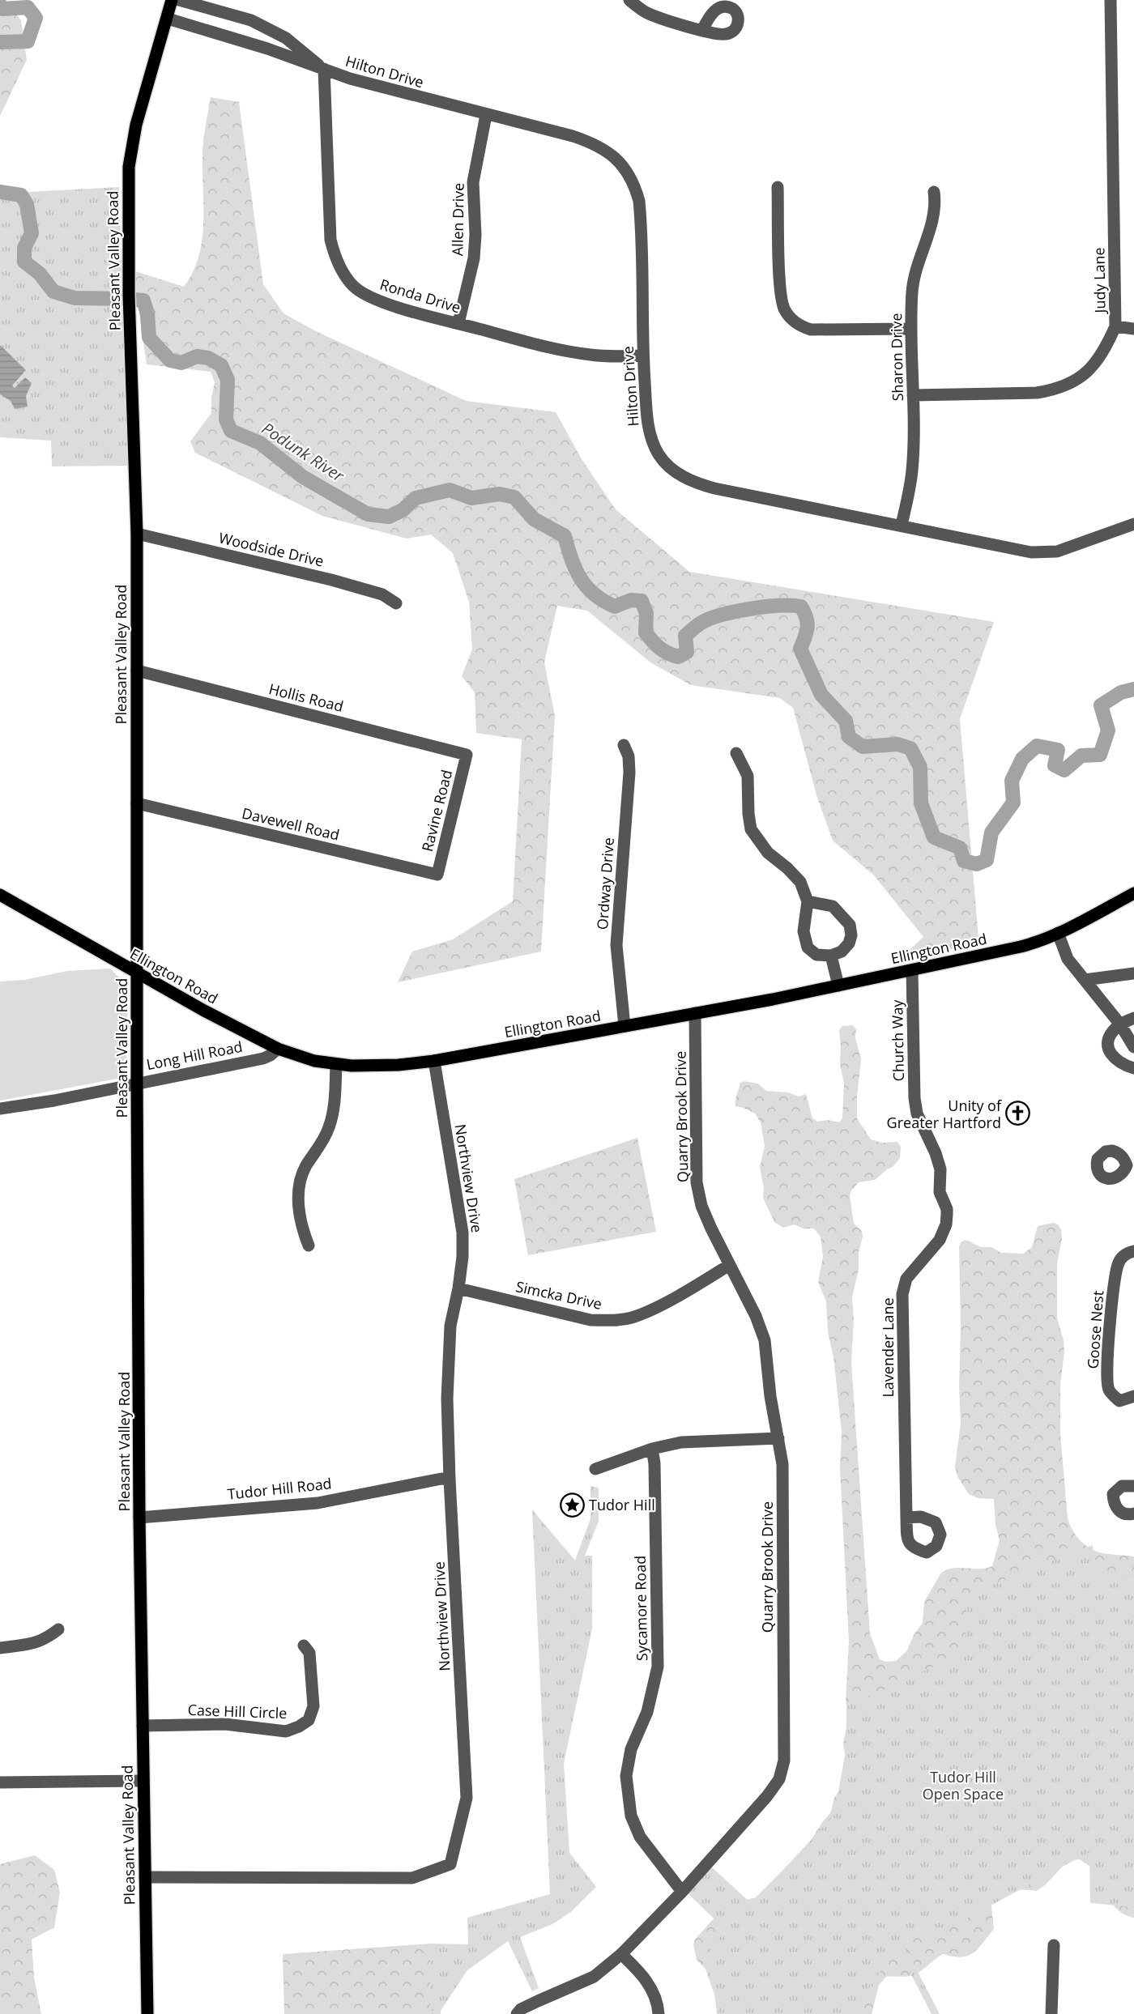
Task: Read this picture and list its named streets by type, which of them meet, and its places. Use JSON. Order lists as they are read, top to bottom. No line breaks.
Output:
{"streets":{"main road":["Pleasant Valley Road","Ellington Road"],"street":["Hilton Drive","Allen Drive","Judy Lane","Ronda Drive","Sharon Drive","Woodside Drive","Hollis Road","Ravine Road","Davewell Road","Ordway Drive","Church Way","Long Hill Road","Quarry Brook Drive","Northview Drive","Simcka Drive","Goose Nest","Lavender Lane","Tudor Hill Road","Sycamore Road","Case Hill Circle"]},"crossings":[["Hilton Drive","Allen Drive"],["Hilton Drive","Pleasant Valley Road"],["Hilton Drive","Ronda Drive"],["Hilton Drive","Sharon Drive"],["Allen Drive","Ronda Drive"],["Pleasant Valley Road","Woodside Drive"],["Pleasant Valley Road","Hollis Road"],["Pleasant Valley Road","Davewell Road"],["Pleasant Valley Road","Ellington Road"],["Pleasant Valley Road","Long Hill Road"],["Pleasant Valley Road","Northview Drive"],["Pleasant Valley Road","Tudor Hill Road"],["Pleasant Valley Road","Case Hill Circle"],["Judy Lane","Sharon Drive"],["Hollis Road","Ravine Road"],["Ravine Road","Davewell Road"],["Ordway Drive","Ellington Road"],["Ellington Road","Church Way"],["Ellington Road","Long Hill Road"],["Ellington Road","Quarry Brook Drive"],["Ellington Road","Northview Drive"],["Church Way","Lavender Lane"],["Quarry Brook Drive","Simcka Drive"],["Quarry Brook Drive","Sycamore Road"],["Northview Drive","Simcka Drive"],["Northview Drive","Tudor Hill Road"]],"water":["Podunk River"],"parks":["Tudor Hill Open Space"],"places":{"church":["Unity of Greater Hartford"],"place":["Tudor Hill"]}}
